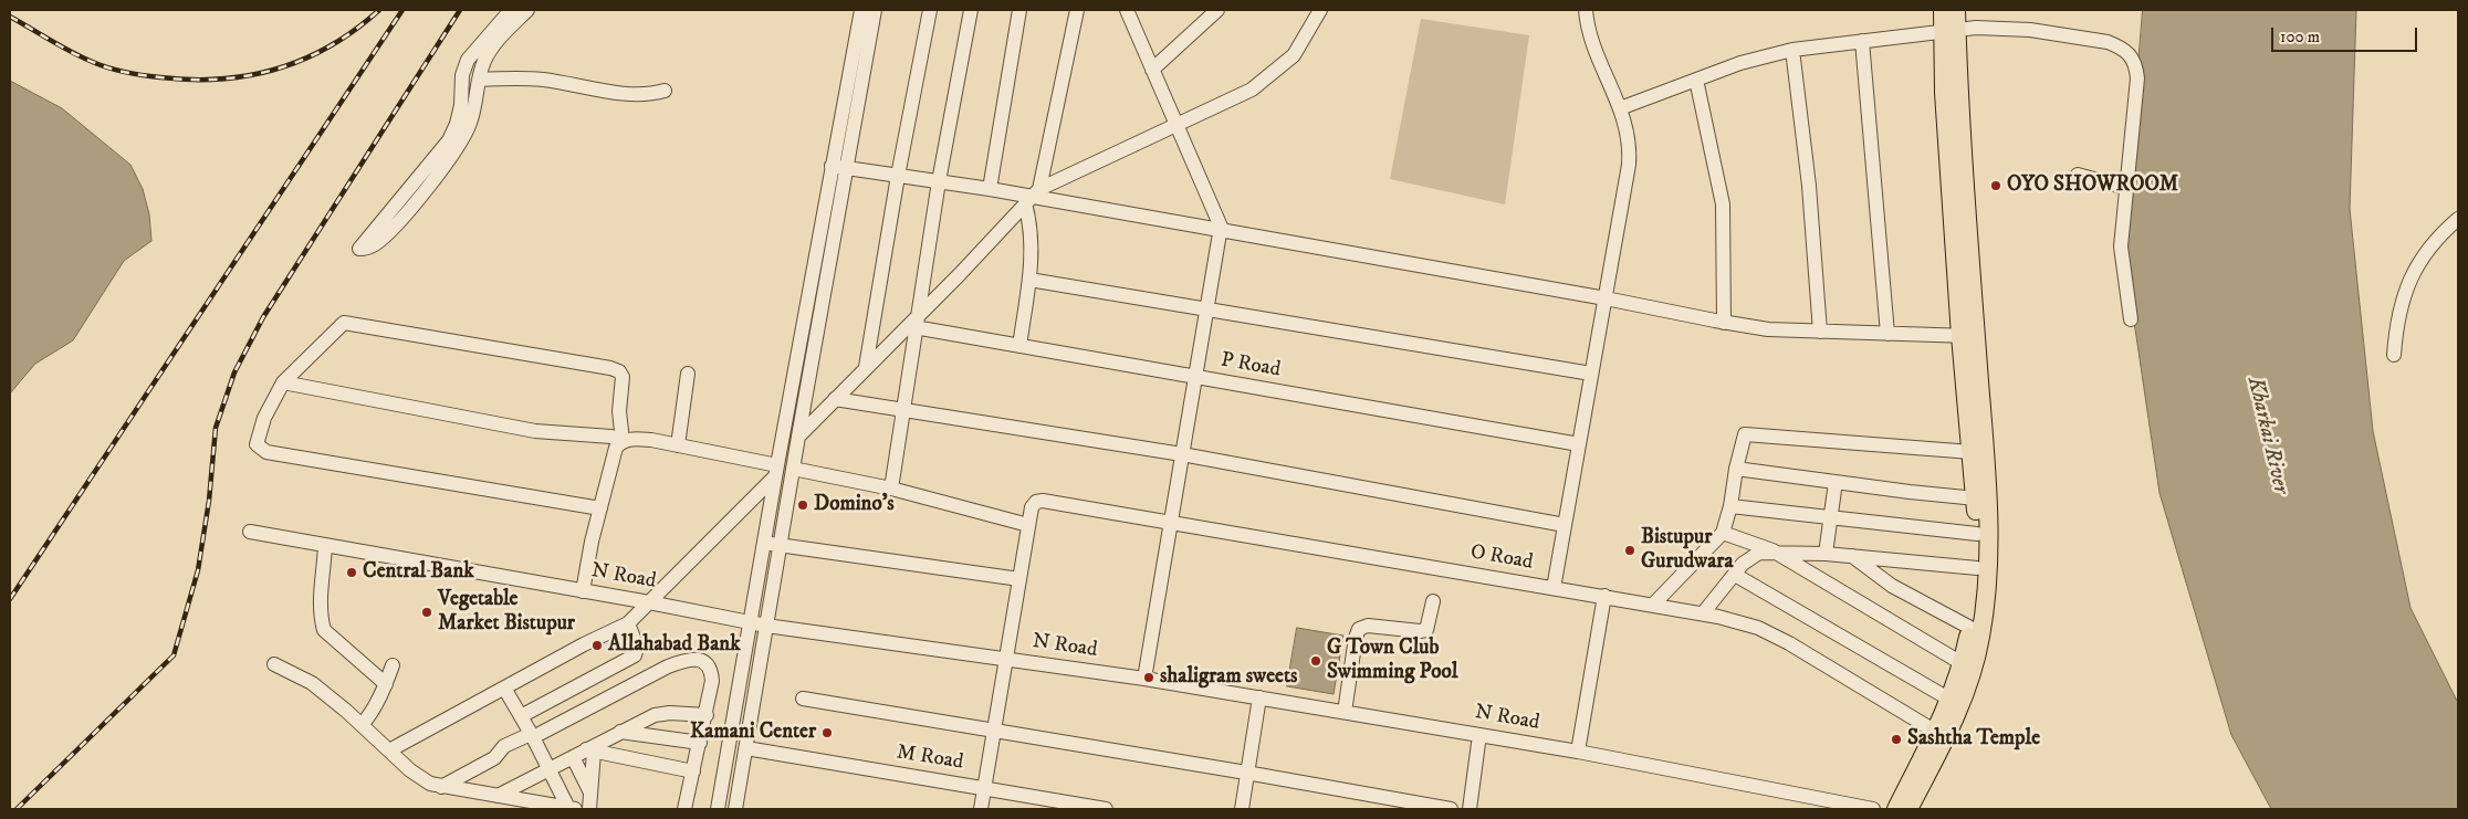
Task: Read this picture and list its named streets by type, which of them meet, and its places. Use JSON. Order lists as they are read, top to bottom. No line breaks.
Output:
{"streets":{"street":["P Road","O Road","N Road","M Road"]},"water":["Kharkai River"],"places":["OYO SHOWROOM","Domino's","Bistupur Gurudwara","Central Bank","Vegetable Market Bistupur","Allahabad Bank","G Town Club Swimming Pool","shaligram sweets","Kamani Center","Sashtha Temple"],"scale_bar":"100 m"}
